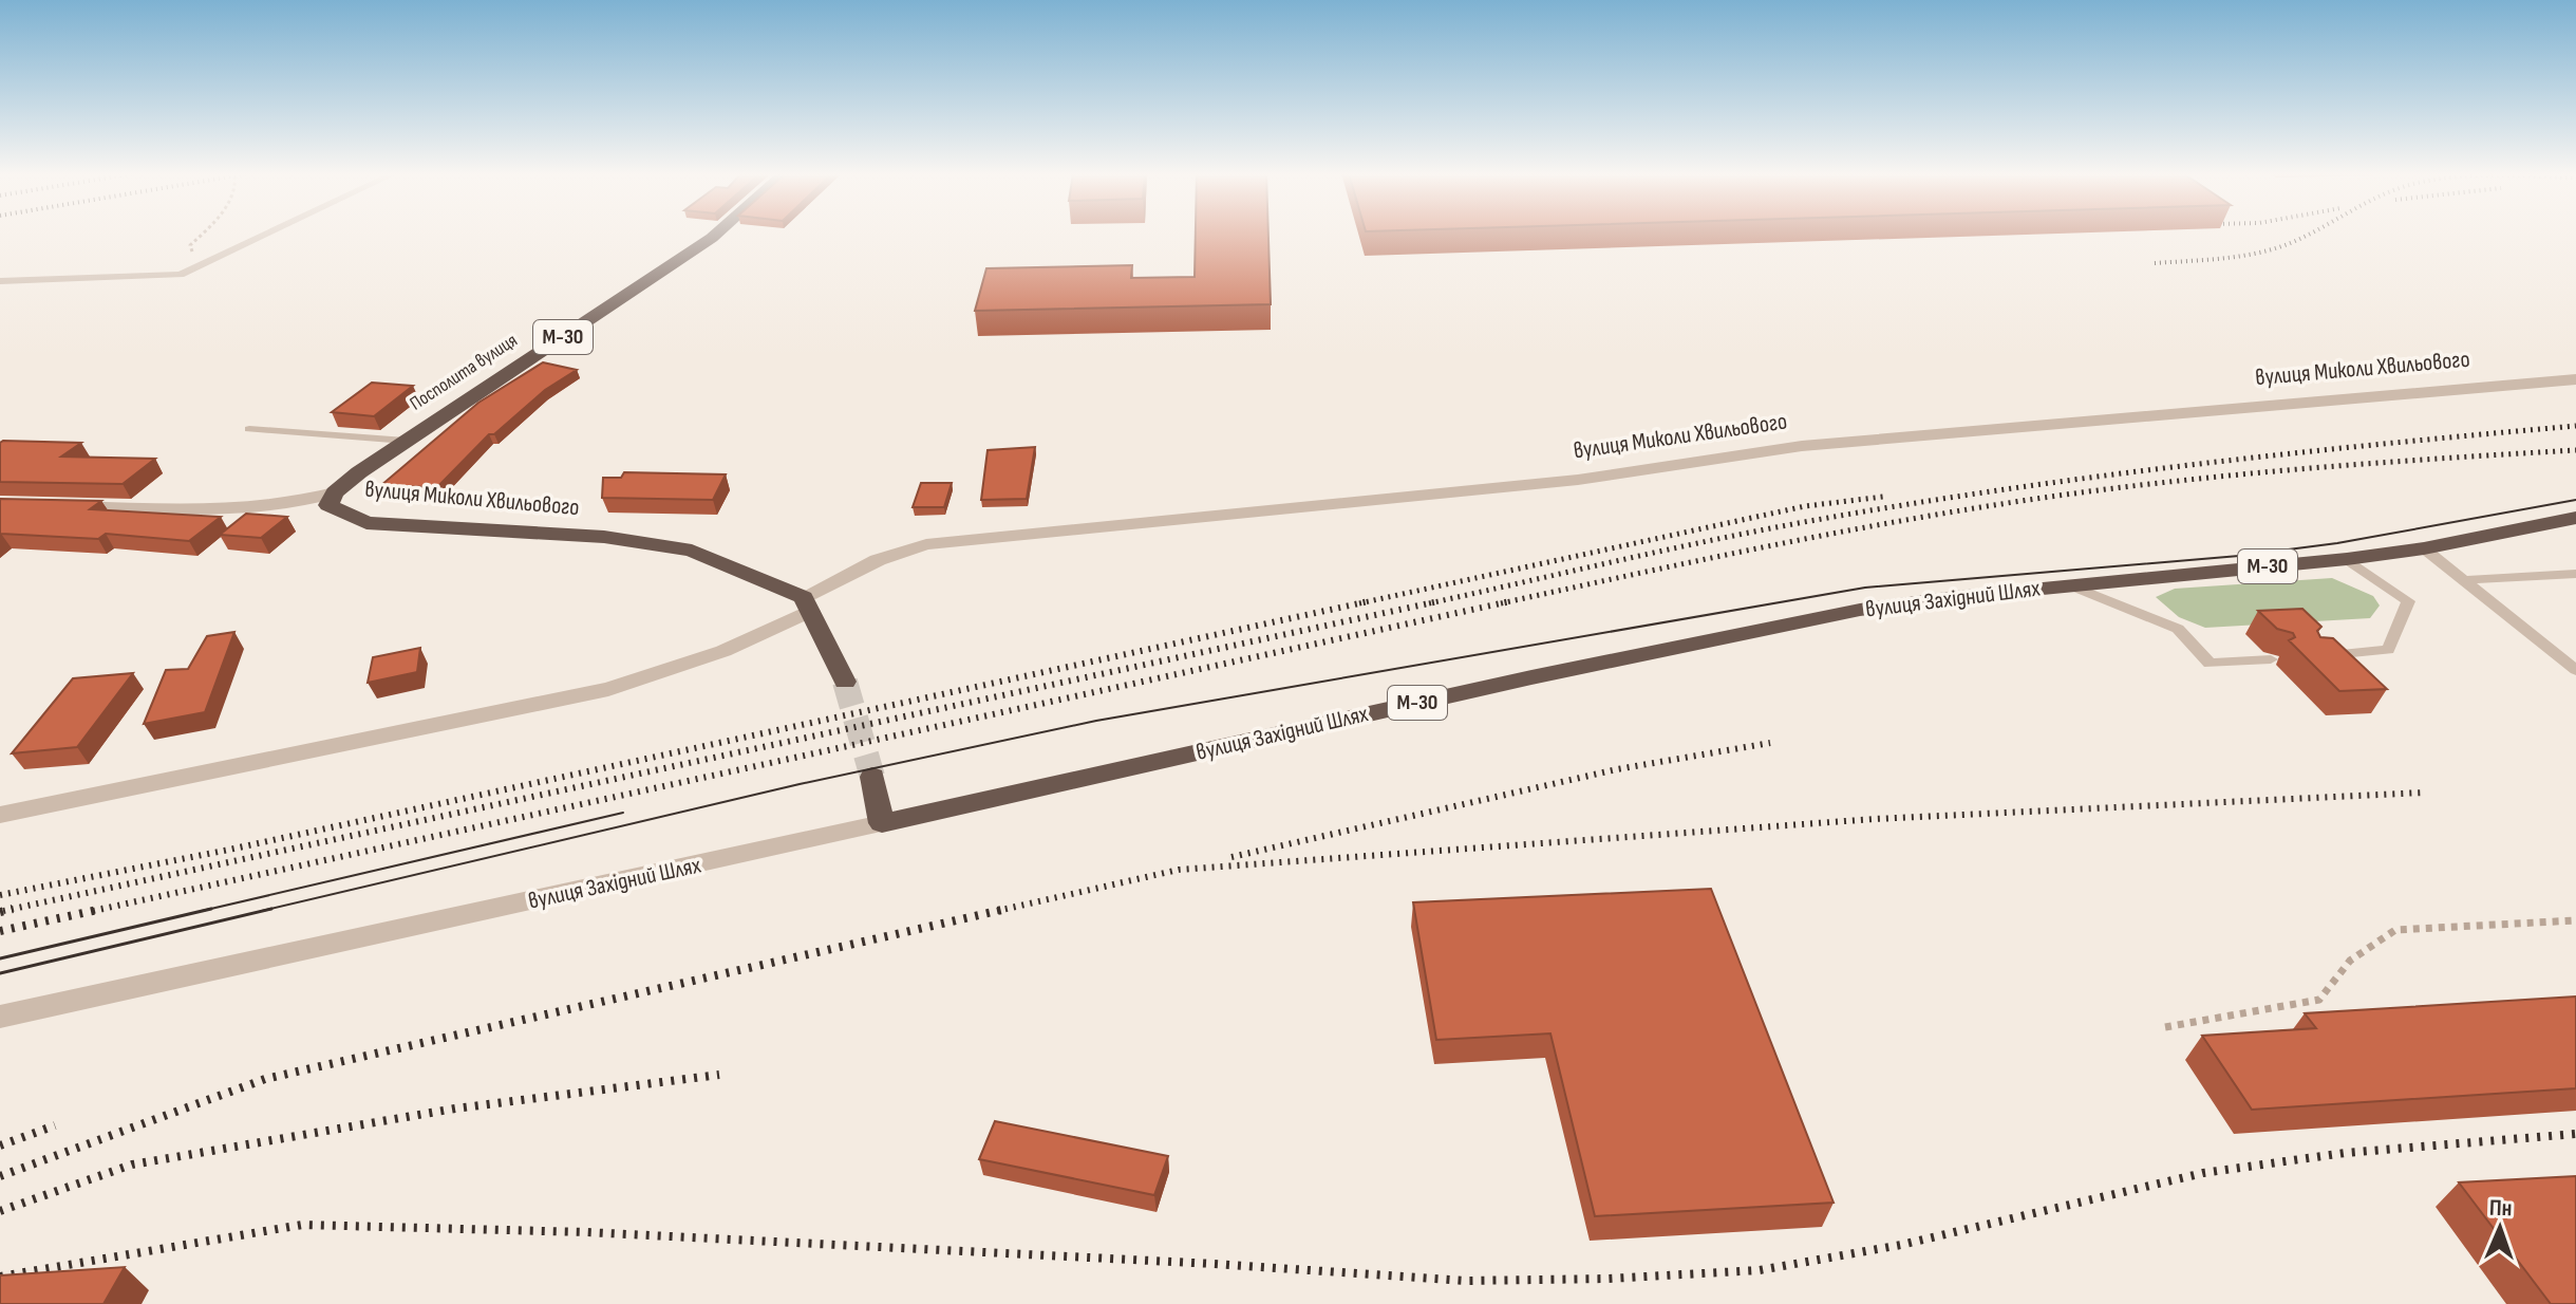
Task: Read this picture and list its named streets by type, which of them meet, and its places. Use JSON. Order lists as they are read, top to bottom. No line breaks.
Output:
{"streets":{"highway":["М-30","вулиця Миколи Хвильового","Посполита вулиця","вулиця Західний Шлях"]},"crossings":[["вулиця Миколи Хвильового","Посполита вулиця"]],"north":"top"}
